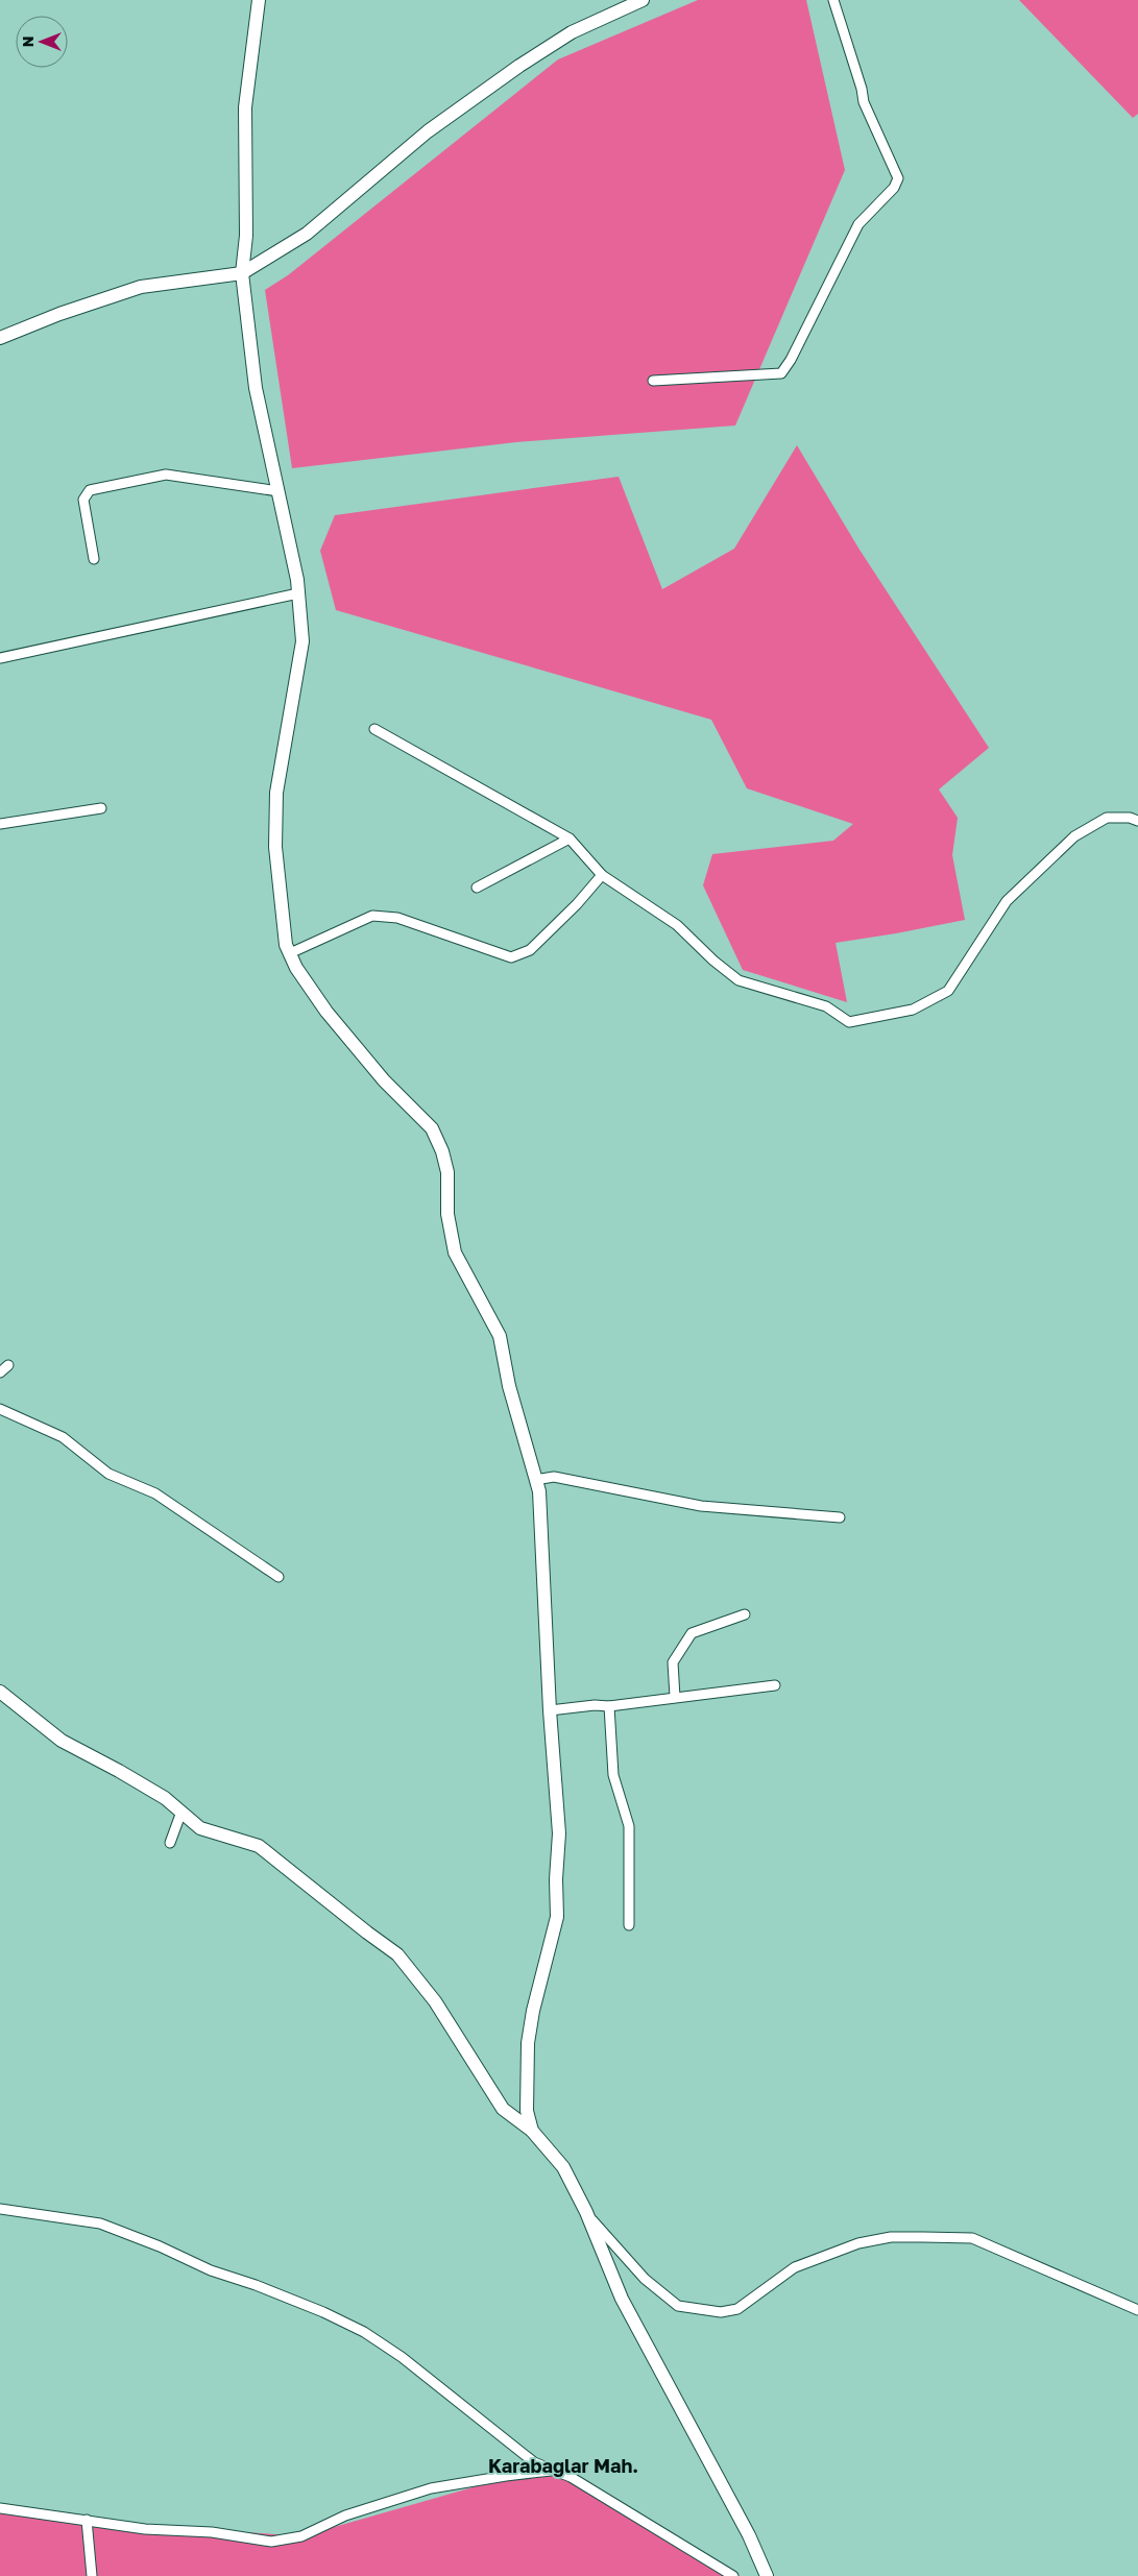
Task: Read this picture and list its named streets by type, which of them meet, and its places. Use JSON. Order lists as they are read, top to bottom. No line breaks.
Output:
{"districts":["Karabağlar Mah."],"north":"left"}
